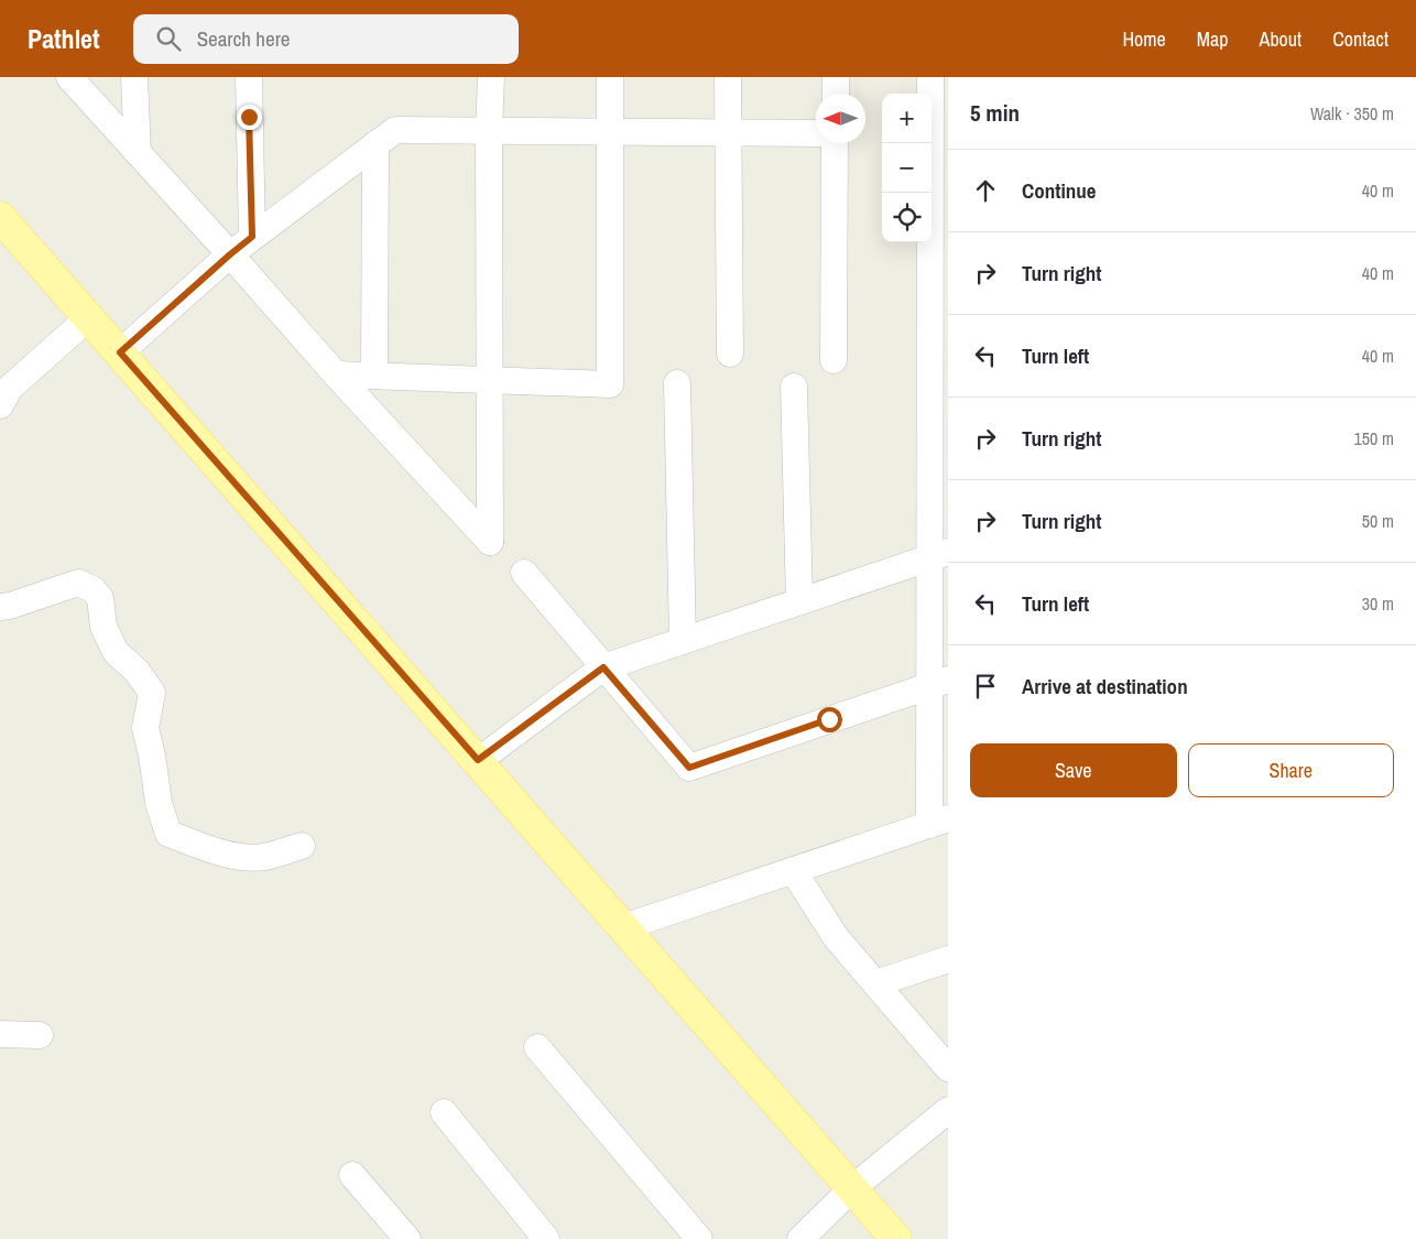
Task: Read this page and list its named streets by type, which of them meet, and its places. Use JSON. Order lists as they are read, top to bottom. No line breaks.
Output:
{"north":"left","page":{"header":"Pathlet","search":"Search here","nav":["Home","Map","About","Contact"],"heading":["5 min","Walk · 350 m"],"map_buttons":["+","−"],"list":[["Continue","40 m"],["Turn right","40 m"],["Turn left","40 m"],["Turn right","150 m"],["Turn right","50 m"],["Turn left","30 m"],"Arrive at destination"],"buttons":["Save","Share"]}}
